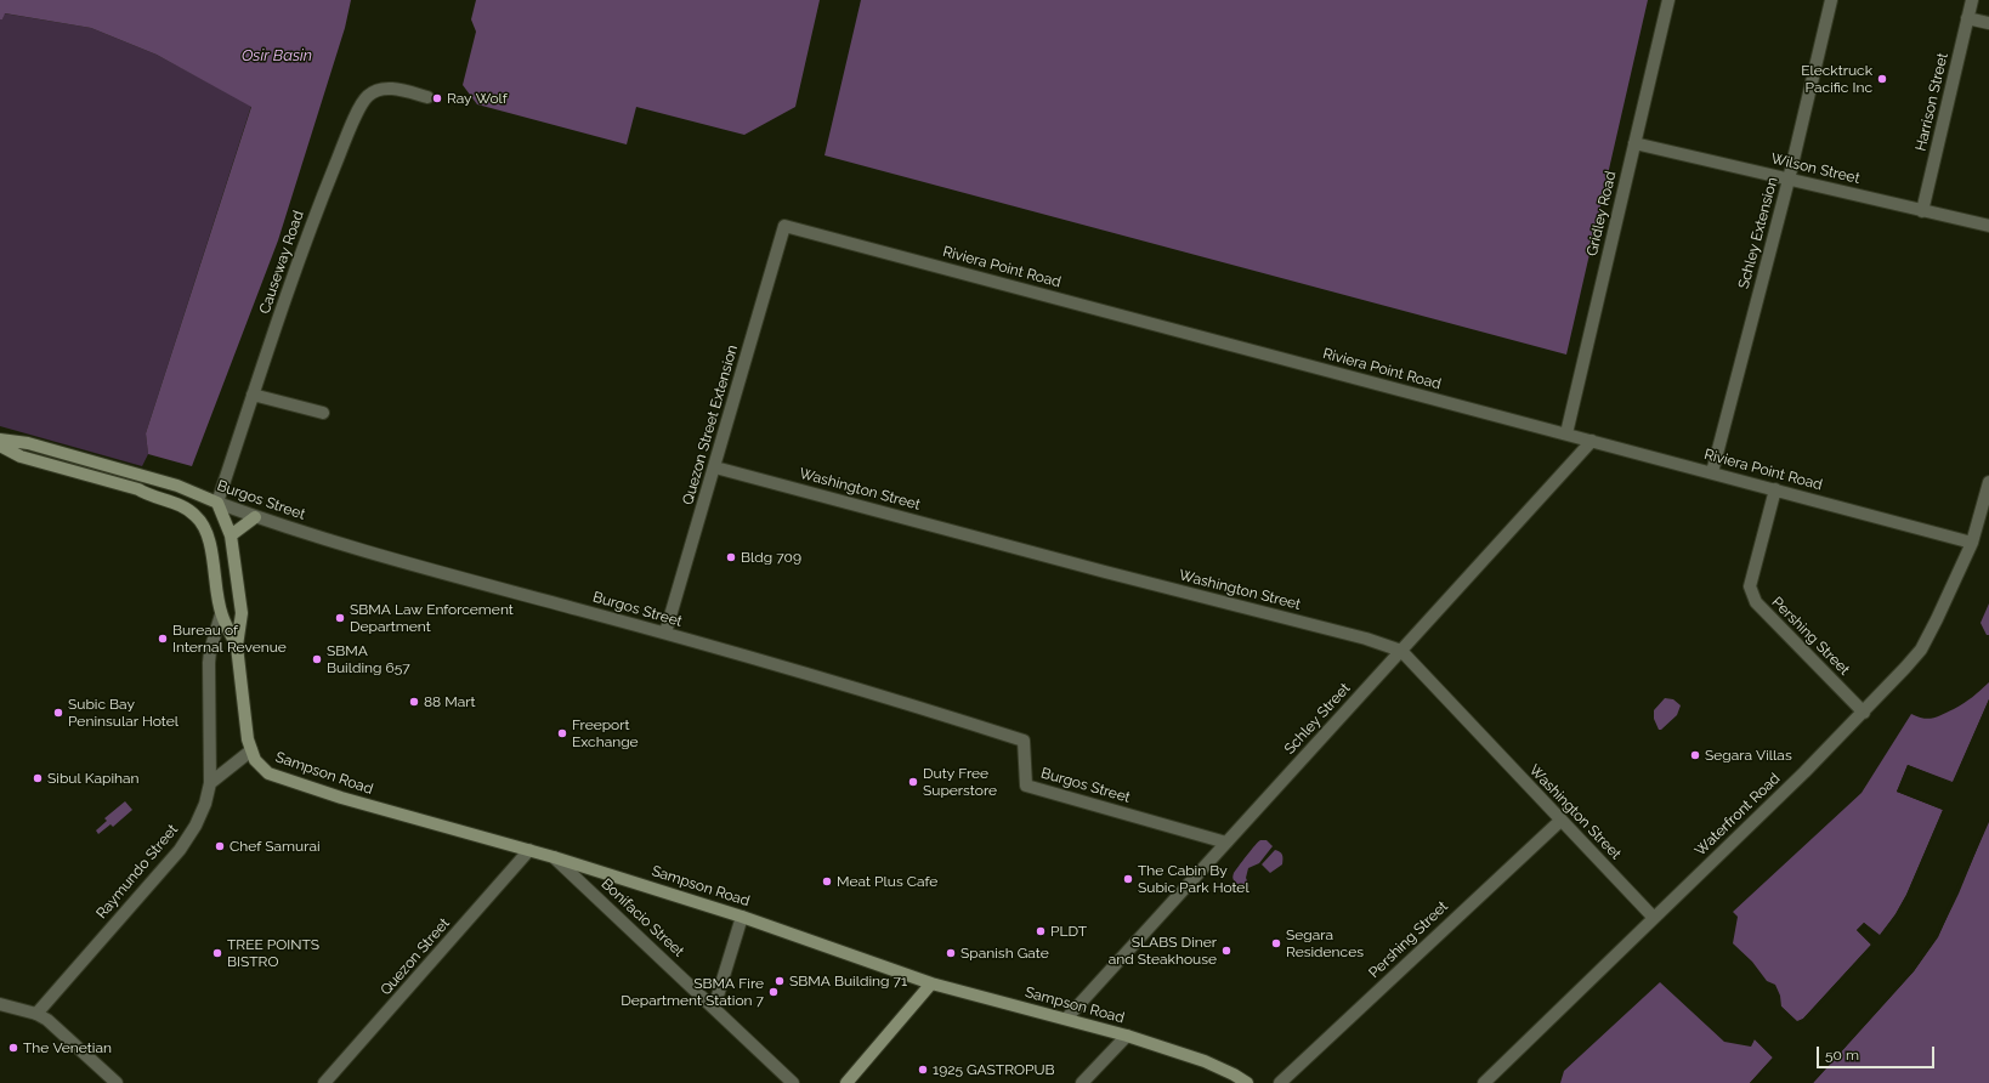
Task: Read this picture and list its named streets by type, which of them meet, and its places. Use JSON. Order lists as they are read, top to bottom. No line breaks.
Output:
{"streets":{"main road":["Burgos Street","Sampson Road"],"street":["Harrison Street","Wilson Street","Gridley Road","Schley Extension","Causeway Road","Riviera Point Road","Quezon Street Extension","Washington Street","Pershing Street","Schley Street","Waterfront Road","Raymundo Street","Bonifacio Street","Quezon Street"]},"crossings":[["Harrison Street","Wilson Street"],["Wilson Street","Gridley Road"],["Wilson Street","Schley Extension"],["Gridley Road","Riviera Point Road"],["Schley Extension","Riviera Point Road"],["Causeway Road","Burgos Street"],["Causeway Road","Sampson Road"],["Riviera Point Road","Quezon Street Extension"],["Riviera Point Road","Pershing Street"],["Riviera Point Road","Schley Street"],["Riviera Point Road","Waterfront Road"],["Quezon Street Extension","Washington Street"],["Quezon Street Extension","Burgos Street"],["Washington Street","Pershing Street"],["Washington Street","Schley Street"],["Washington Street","Waterfront Road"],["Burgos Street","Schley Street"],["Burgos Street","Sampson Road"],["Pershing Street","Waterfront Road"],["Schley Street","Sampson Road"],["Sampson Road","Raymundo Street"],["Sampson Road","Bonifacio Street"],["Sampson Road","Quezon Street"]],"water":["Osir Basin"],"places":["Elecktruck Pacific Inc","Ray Wolf","Bldg 709","SBMA Law Enforcement Department","Bureau of Internal Revenue","SBMA Building 657","88 Mart","Subic Bay Peninsular Hotel","Freeport Exchange","Segara Villas","Sibul Kapihan","Duty Free Superstore","Chef Samurai","The Cabin By Subic Park Hotel","Meat Plus Cafe","PLDT","Segara Residences","SLABS Diner and Steakhouse","TREE POINTS BISTRO","Spanish Gate","SBMA Building 71","SBMA Fire Department Station 7","The Venetian","1925 GASTROPUB"],"scale_bar":"50 m"}
